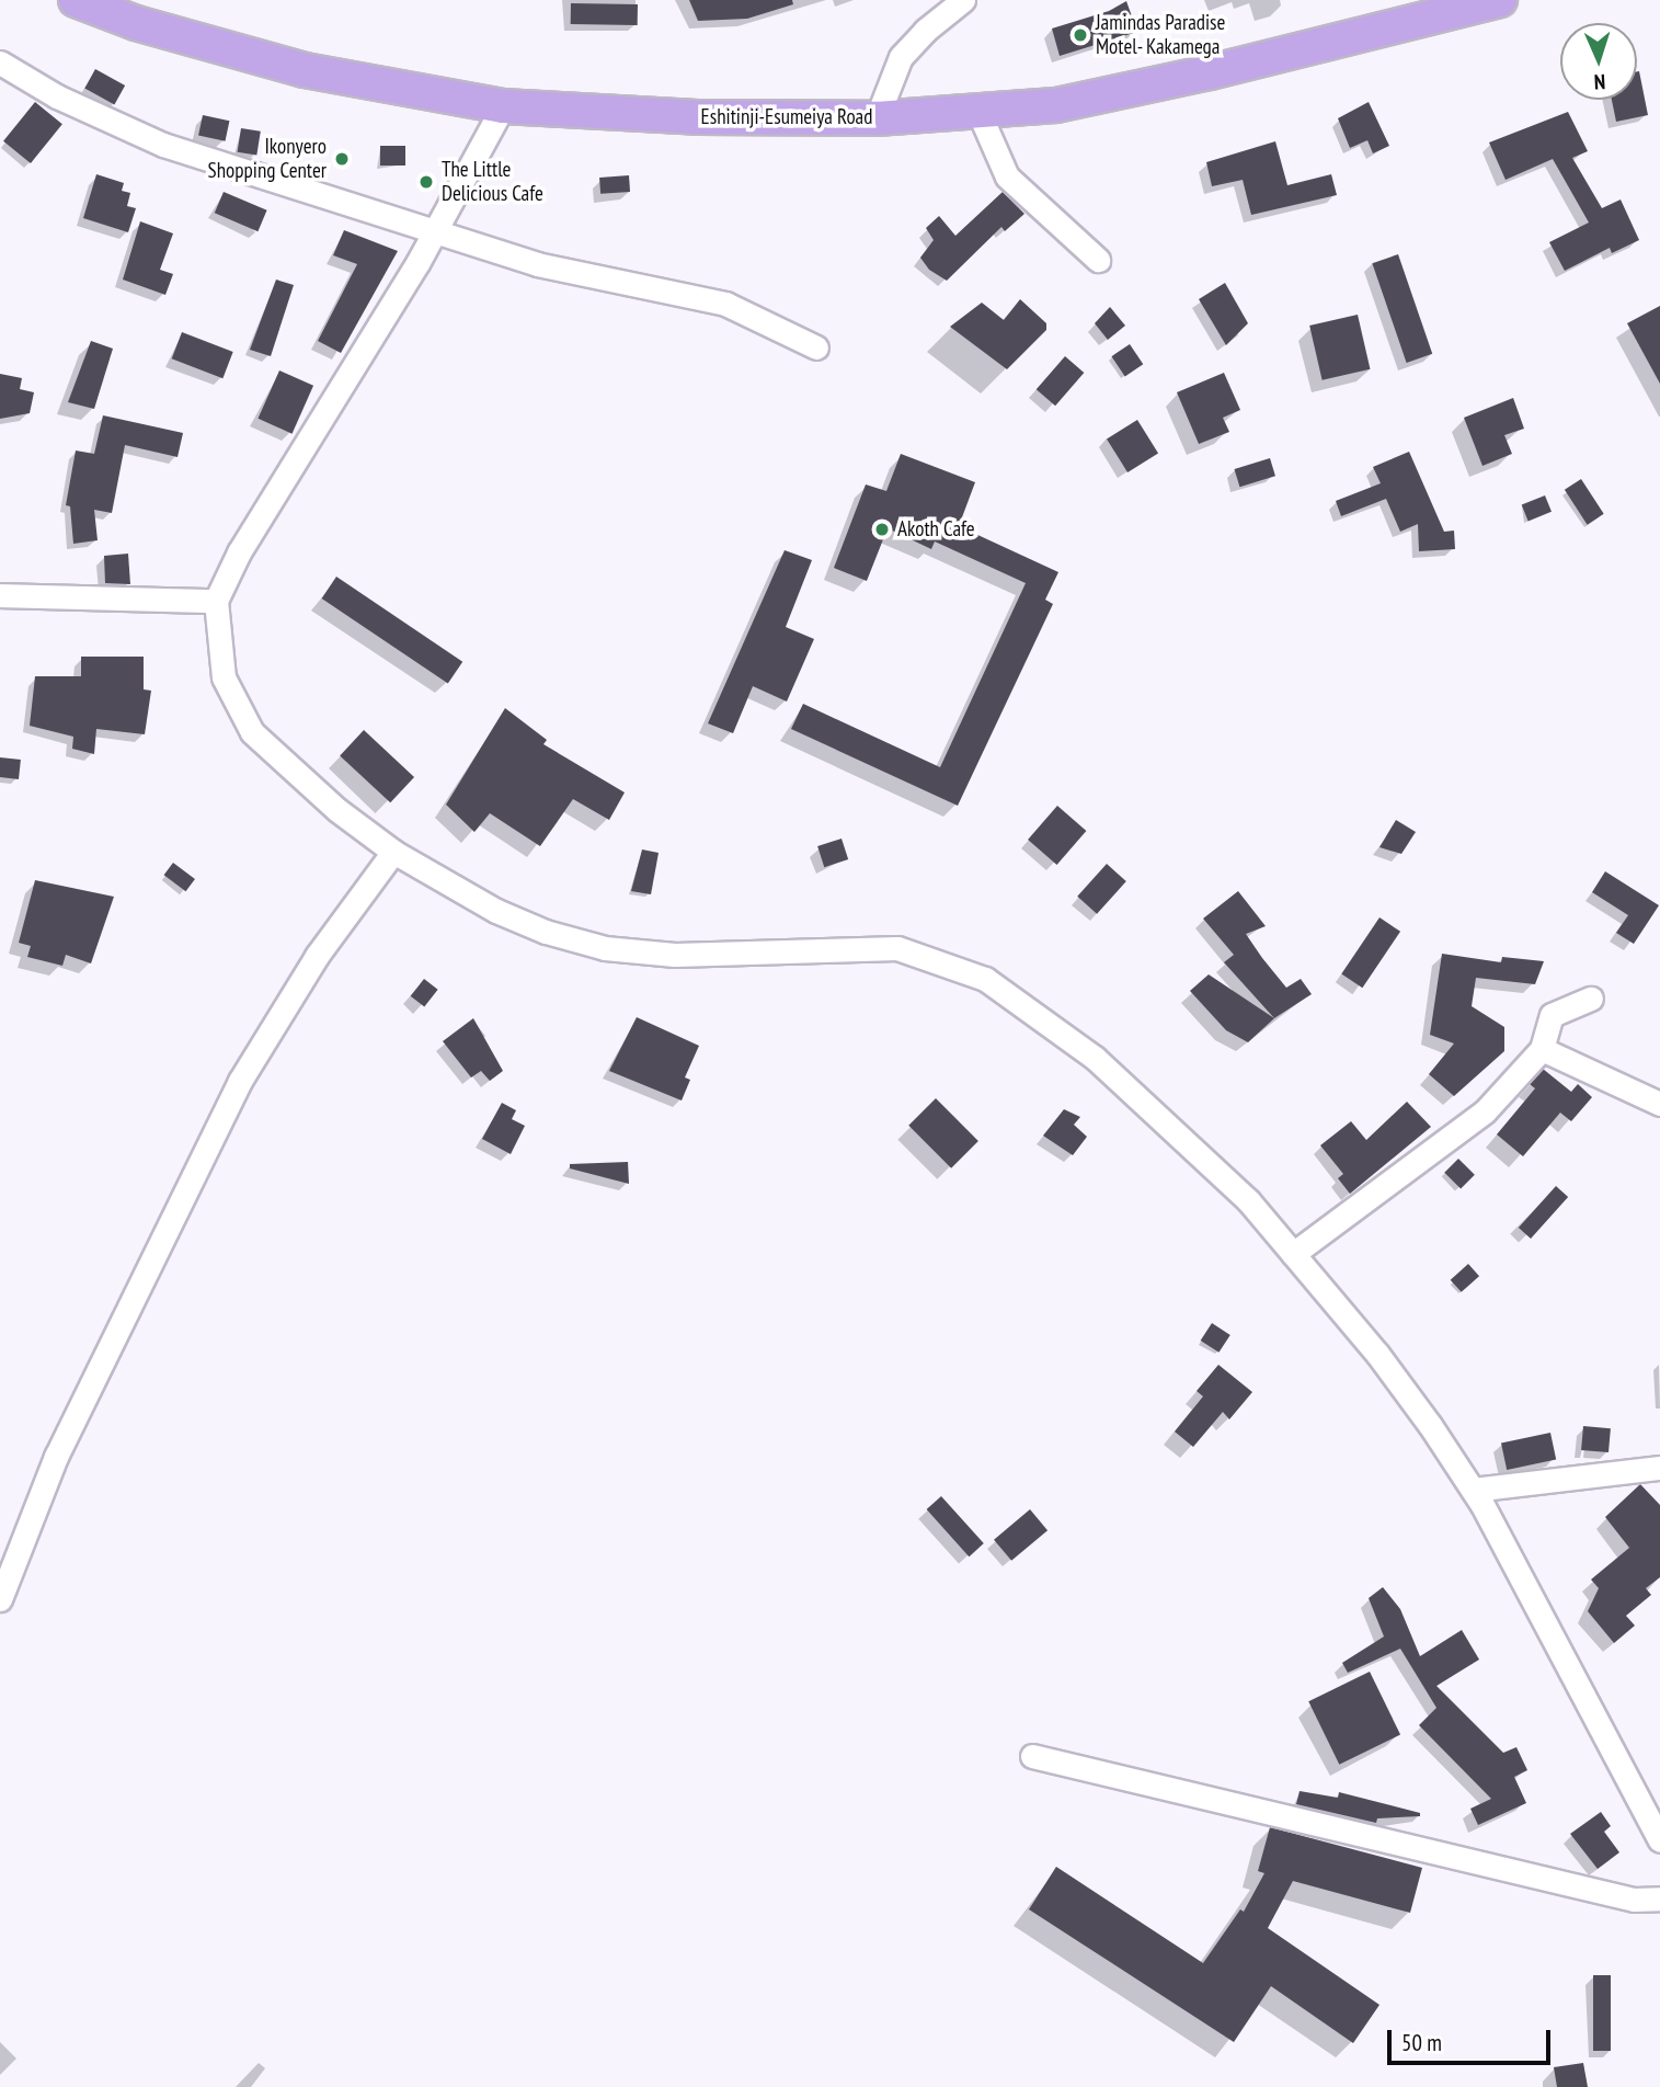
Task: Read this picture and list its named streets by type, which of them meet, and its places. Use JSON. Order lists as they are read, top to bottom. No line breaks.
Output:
{"streets":{"highway":["Eshitinji-Esumeiya Road"]},"places":["Jamindas Paradise Motel- Kakamega","Ikonyero Shopping Center","The Little Delicious Cafe","Akoth Cafe"],"scale_bar":"50 m","north":"bottom"}
